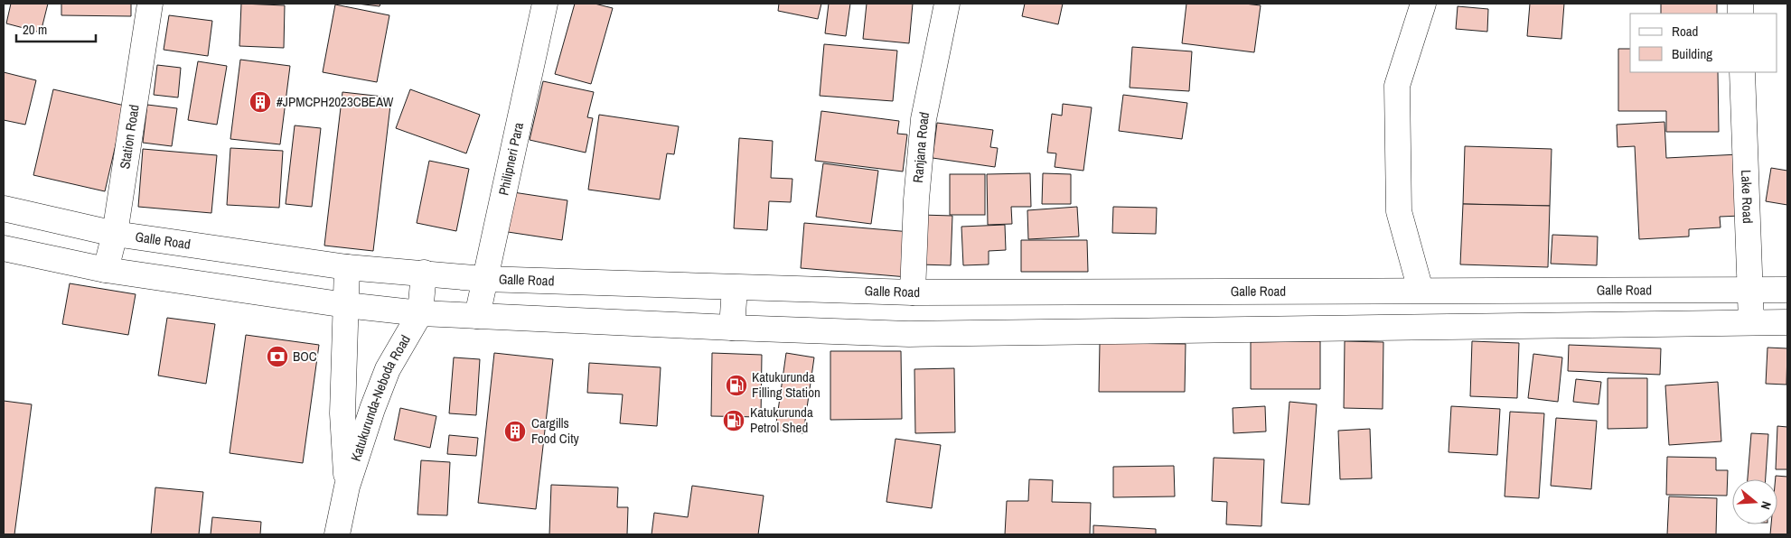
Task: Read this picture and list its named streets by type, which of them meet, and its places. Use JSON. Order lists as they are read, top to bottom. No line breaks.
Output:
{"streets":{"main road":["Station Road","Ranjana Road","Philipneri Para","Lake Road","Galle Road","Katukurunda-Neboda Road"]},"crossings":[["Station Road","Galle Road"],["Ranjana Road","Galle Road"],["Philipneri Para","Galle Road"],["Lake Road","Galle Road"],["Galle Road","Katukurunda-Neboda Road"]],"places":{"building":["#JPMCPH2023CBEAW","Cargills Food City"],"bank":["BOC"],"fuel station":["Katukurunda Filling Station","Katukurunda Petrol Shed"]},"legend":["Road","Building"],"scale_bar":"20 m","north":"right"}
